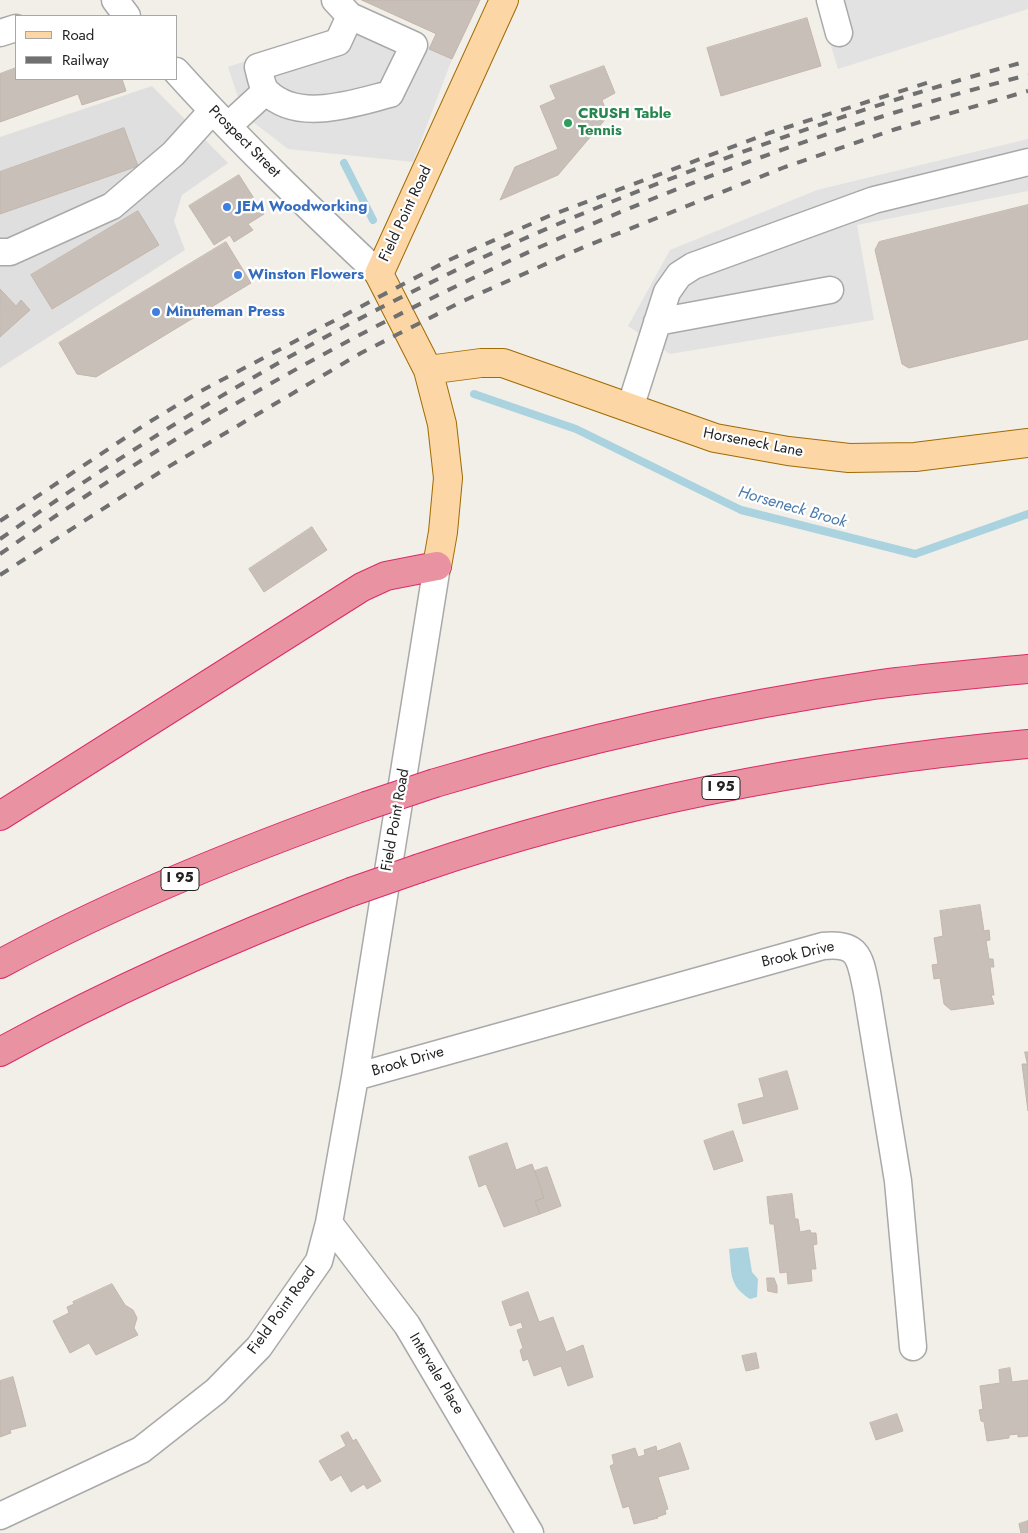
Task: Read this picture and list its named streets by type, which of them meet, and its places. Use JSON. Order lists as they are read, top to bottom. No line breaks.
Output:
{"streets":{"highway":["I 95"],"main road":["Field Point Road","Horseneck Lane"],"street":["Prospect Street","Brook Drive","Intervale Place"]},"crossings":[["Prospect Street","Field Point Road"],["Field Point Road","Horseneck Lane"],["Field Point Road","Brook Drive"],["Field Point Road","Intervale Place"]],"water":["Horseneck Brook"],"places":["CRUSH Table Tennis","JEM Woodworking","Winston Flowers","Minuteman Press"],"legend":["Road","Railway"]}
